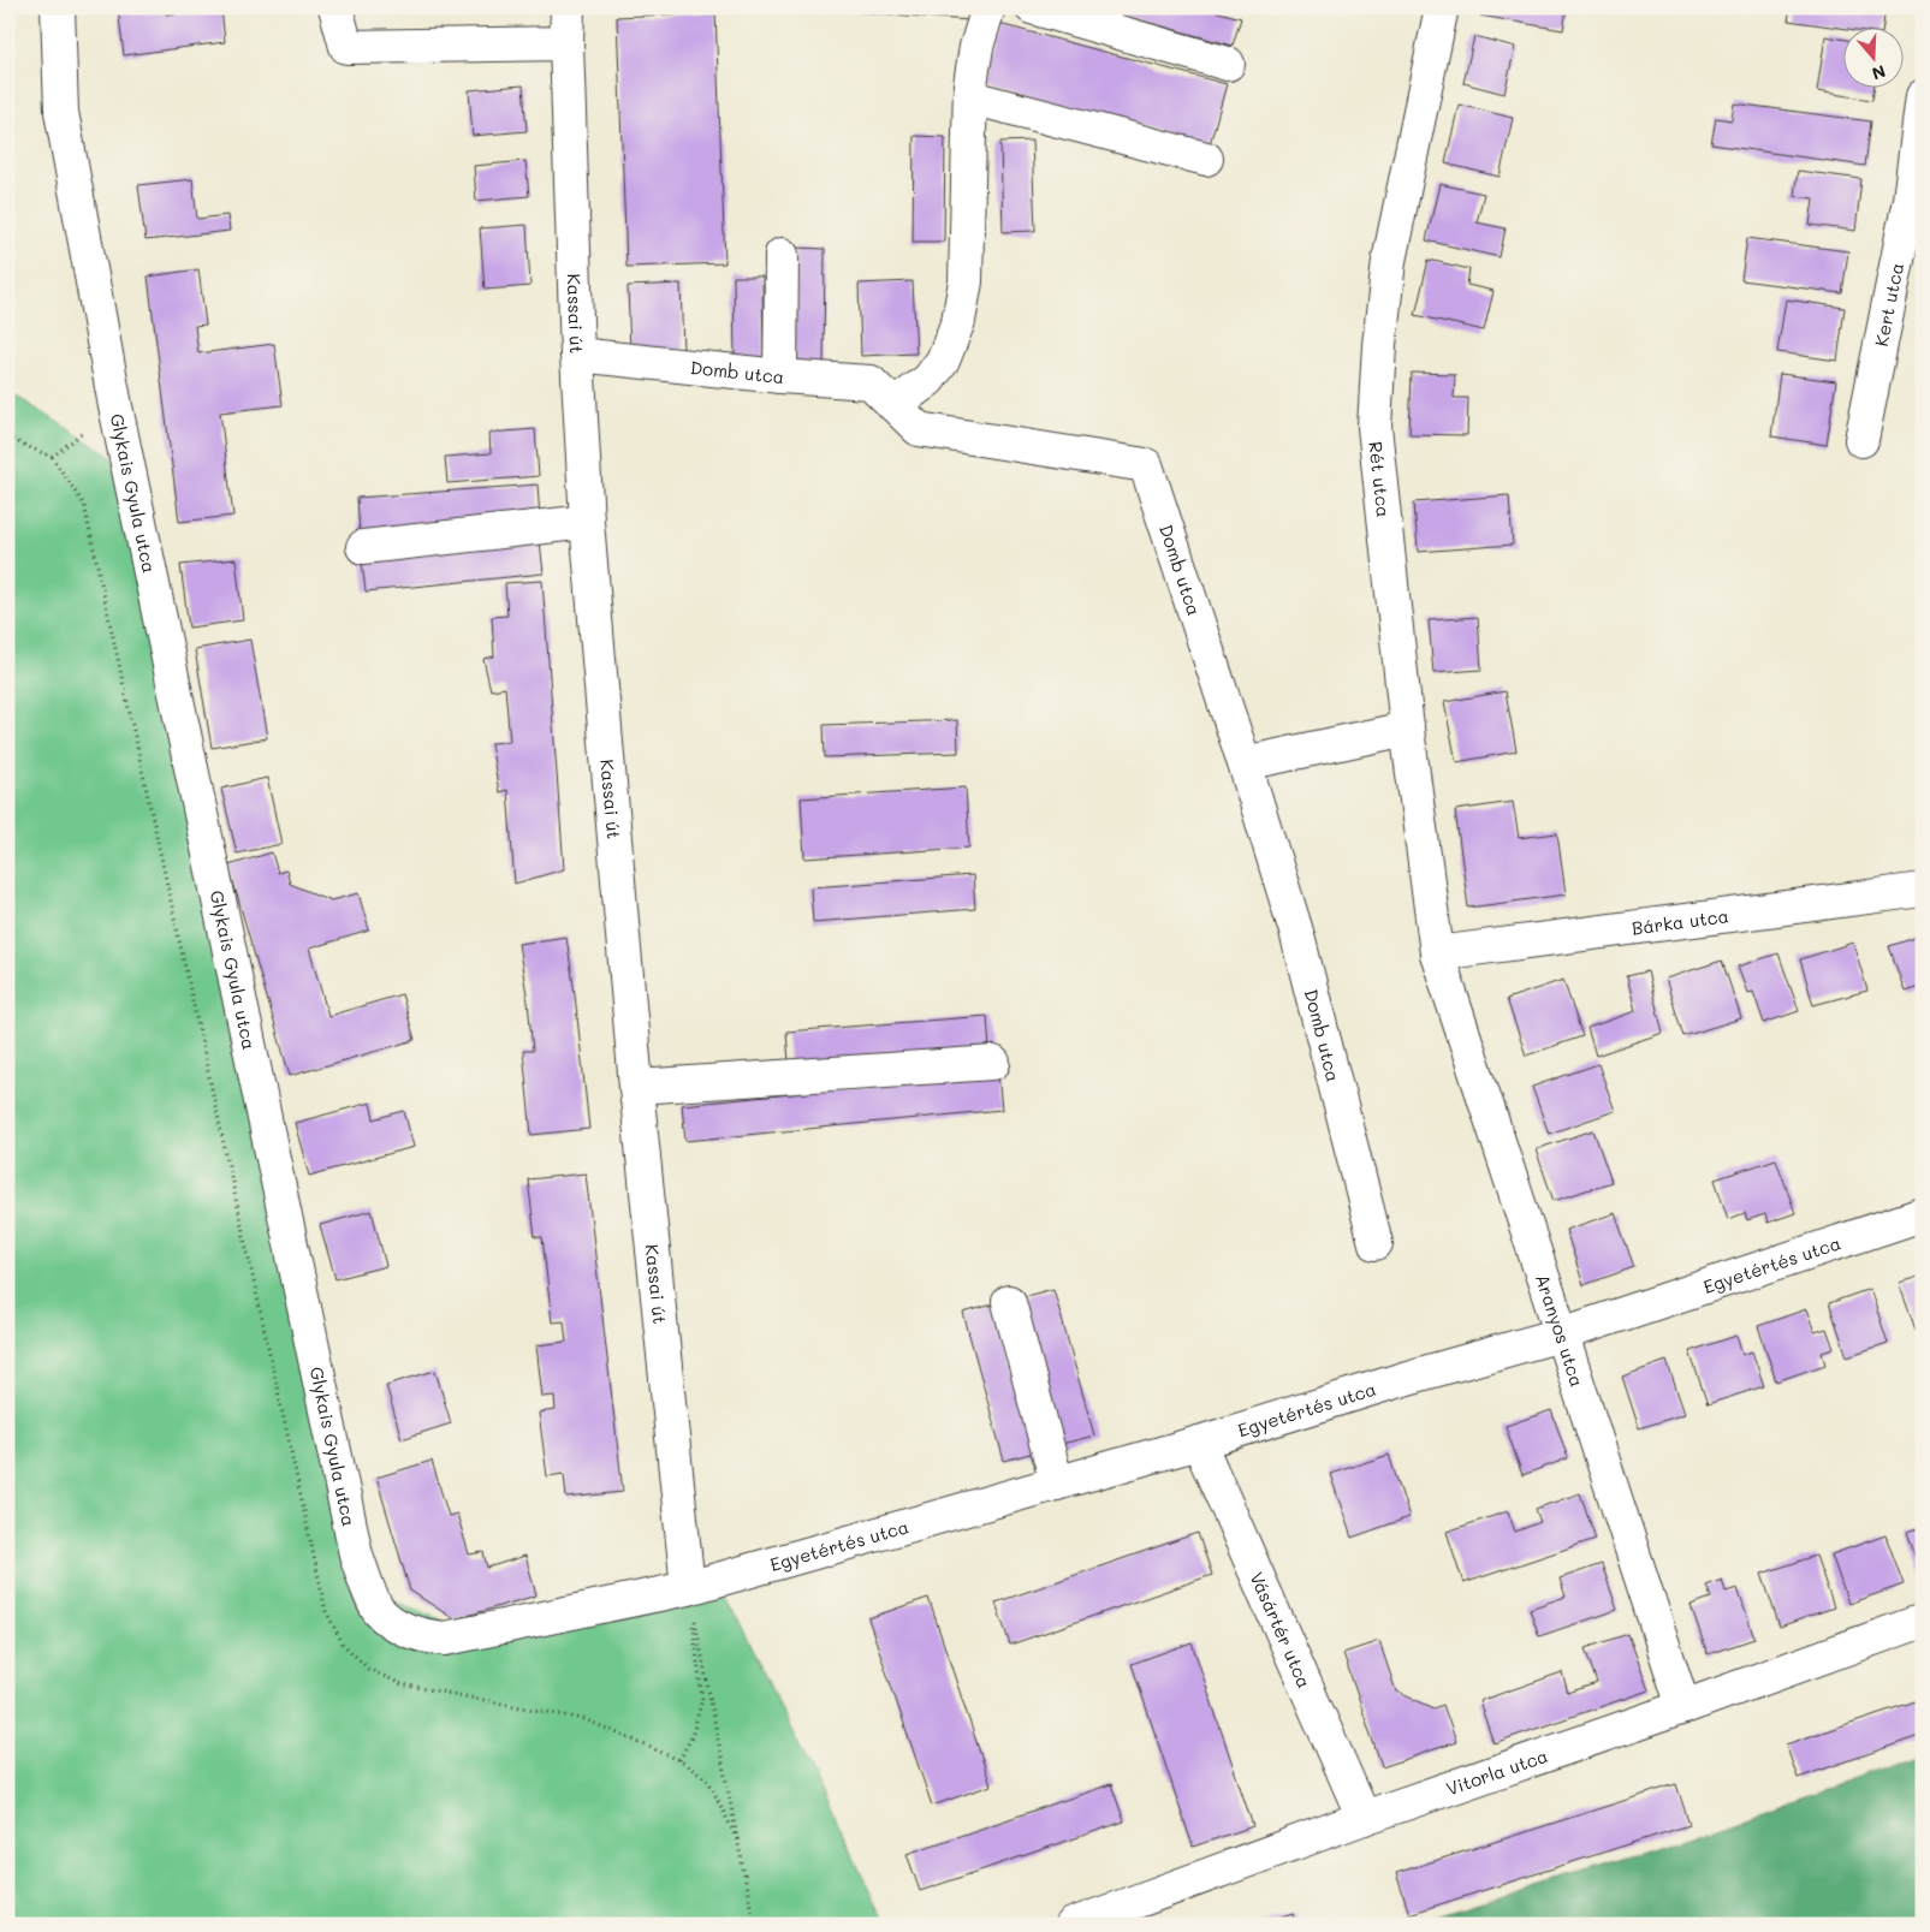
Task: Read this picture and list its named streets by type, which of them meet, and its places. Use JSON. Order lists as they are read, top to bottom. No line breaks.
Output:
{"streets":{"street":["Kert utca","Kassai út","Domb utca","Rét utca","Glykais Gyula utca","Bárka utca","Egyetértés utca","Aranyos utca","Vásártér utca","Vitorla utca"]},"crossings":[["Kassai út","Domb utca"],["Kassai út","Glykais Gyula utca"],["Kassai út","Egyetértés utca"],["Rét utca","Bárka utca"],["Rét utca","Aranyos utca"],["Glykais Gyula utca","Egyetértés utca"],["Bárka utca","Aranyos utca"],["Egyetértés utca","Aranyos utca"],["Egyetértés utca","Vásártér utca"],["Aranyos utca","Vitorla utca"],["Vásártér utca","Vitorla utca"]],"north":"bottom"}
